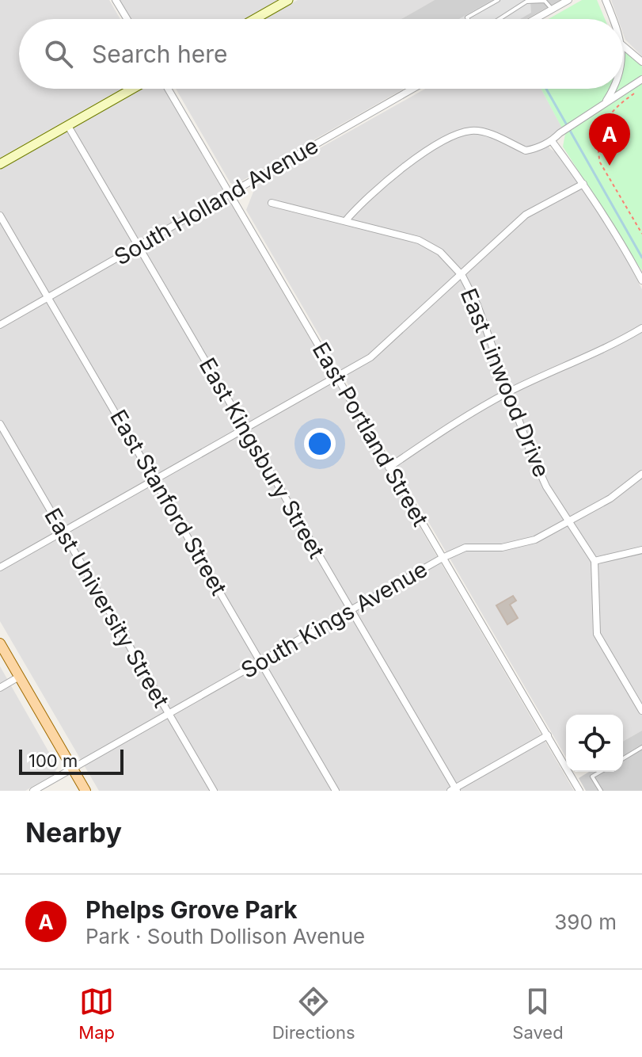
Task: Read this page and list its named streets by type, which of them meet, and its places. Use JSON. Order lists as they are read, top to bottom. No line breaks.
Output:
{"streets":{"street":["South Holland Avenue","East Linwood Drive","East Portland Street","East Kingsbury Street","East Stanford Street","East University Street","South Kings Avenue"]},"crossings":[["South Holland Avenue","East Portland Street"],["South Holland Avenue","East Kingsbury Street"],["South Holland Avenue","East Stanford Street"],["East Linwood Drive","South Kings Avenue"],["East Portland Street","South Kings Avenue"],["East Kingsbury Street","South Kings Avenue"],["East Stanford Street","South Kings Avenue"],["East University Street","South Kings Avenue"]],"scale_bar":"100 m","page":{"search":"Search here","pins":"A","scale":"100 m","heading":"Nearby","list":[{"mark":"A","name":"Phelps Grove Park","note":"Park · South Dollison Avenue","value":"390 m"}],"nav":["Map","Directions","Saved"]}}
